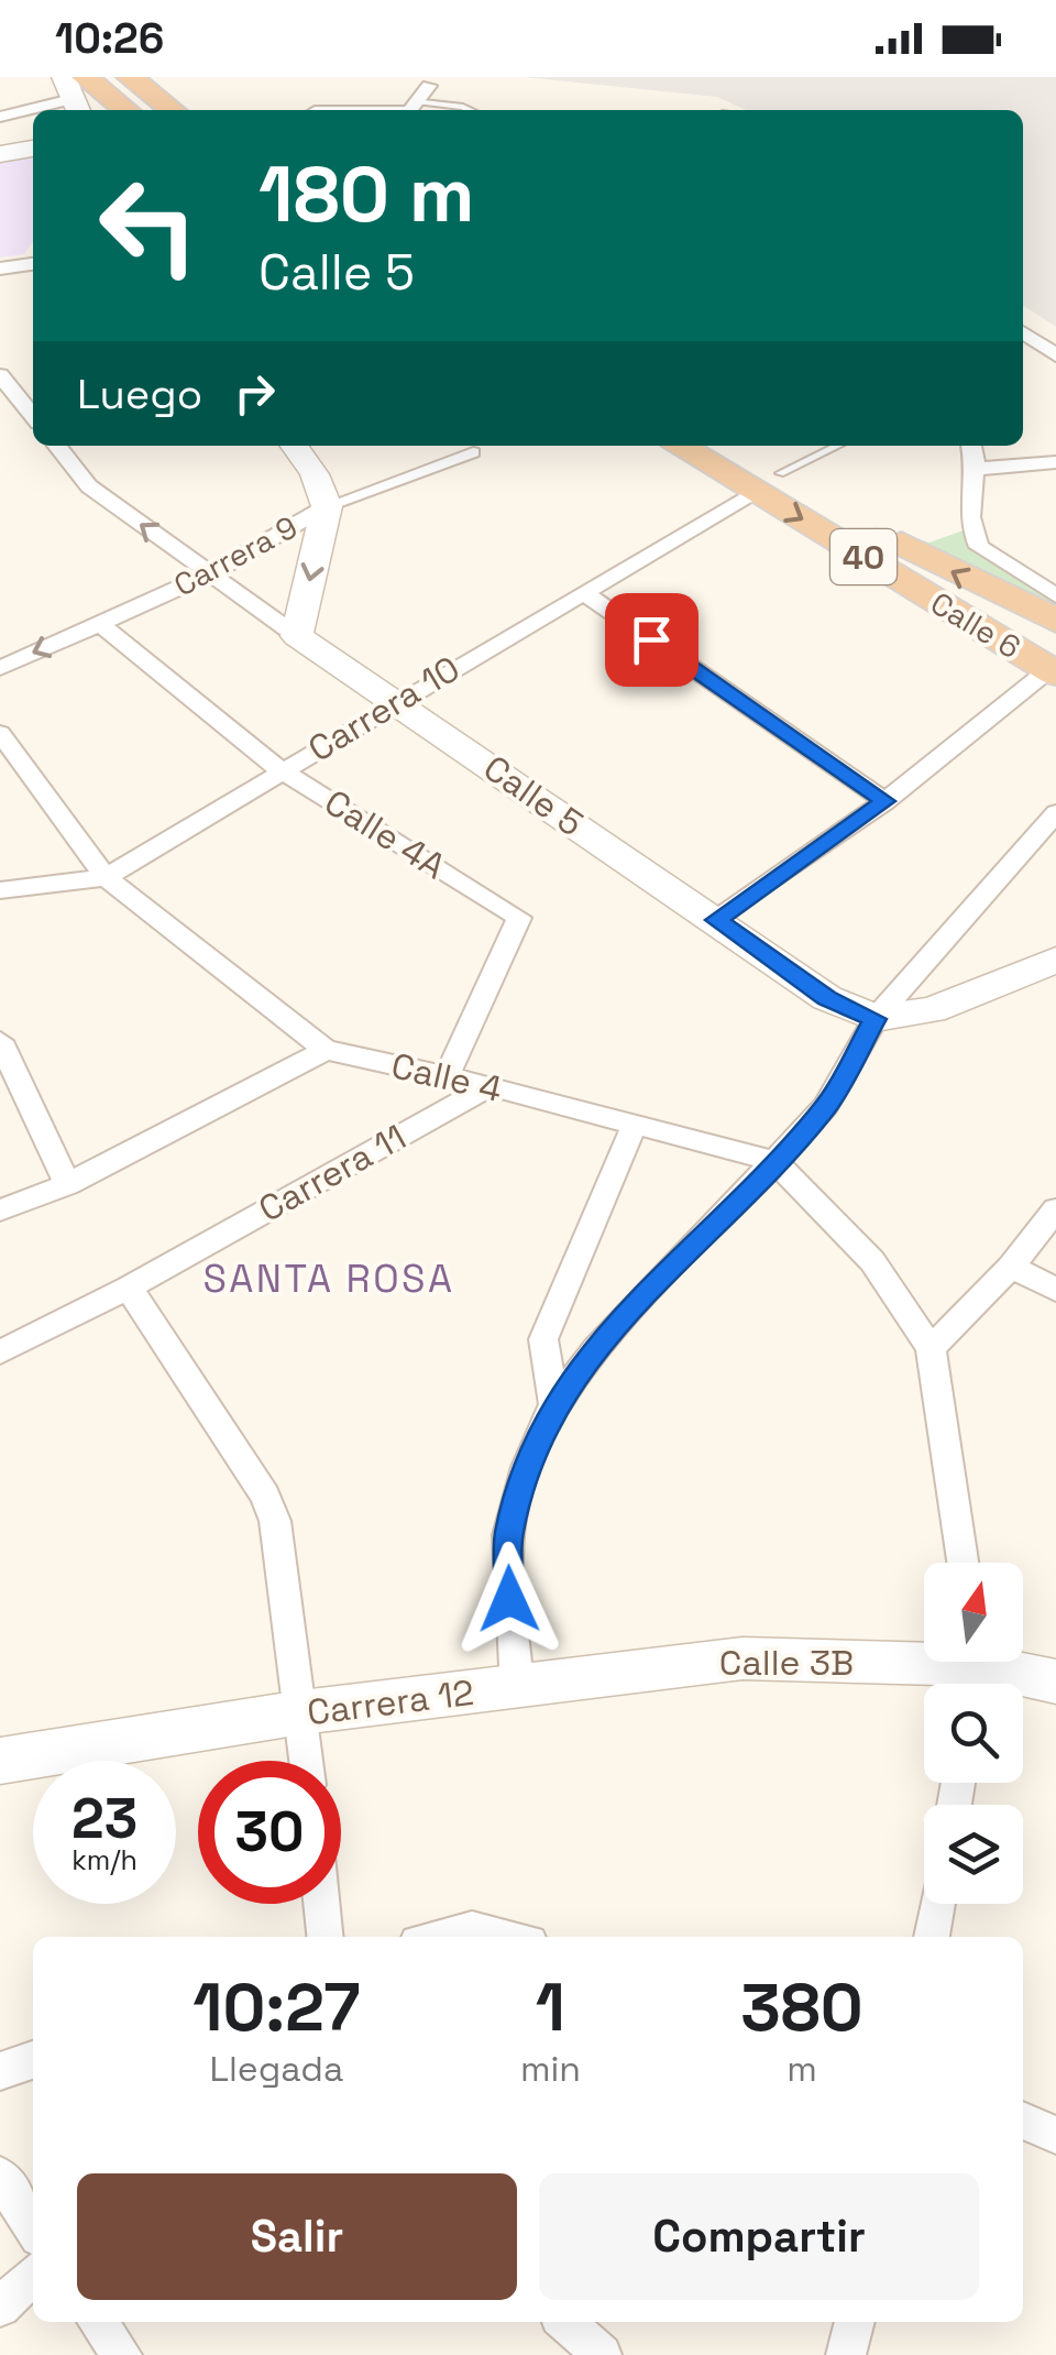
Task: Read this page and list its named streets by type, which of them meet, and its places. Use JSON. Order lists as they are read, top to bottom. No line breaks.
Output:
{"streets":{"highway":["40","Calle 6"],"main road":["Calle 5","Calle 3B","Carrera 12"],"street":["Carrera 9","Carrera 10","Calle 4A","Calle 4","Carrera 11"]},"crossings":[["Carrera 9","Calle 5"],["Carrera 9","Calle 4A"],["Calle 6","Carrera 10"],["Carrera 10","Calle 5"],["Carrera 10","Calle 4A"],["Carrera 10","Calle 4"],["Calle 5","Carrera 12"],["Calle 4A","Calle 4"],["Calle 4","Carrera 11"],["Calle 4","Carrera 12"],["Calle 3B","Carrera 12"]],"districts":["SANTA ROSA"],"north":"top","page":{"status":"10:26","turn":["180 m","Calle 5"],"then":"Luego","speed":"23 km/h","limit":"30","eta":["10:27","Llegada","1","min","380","m"],"buttons":["Salir","Compartir"]}}
